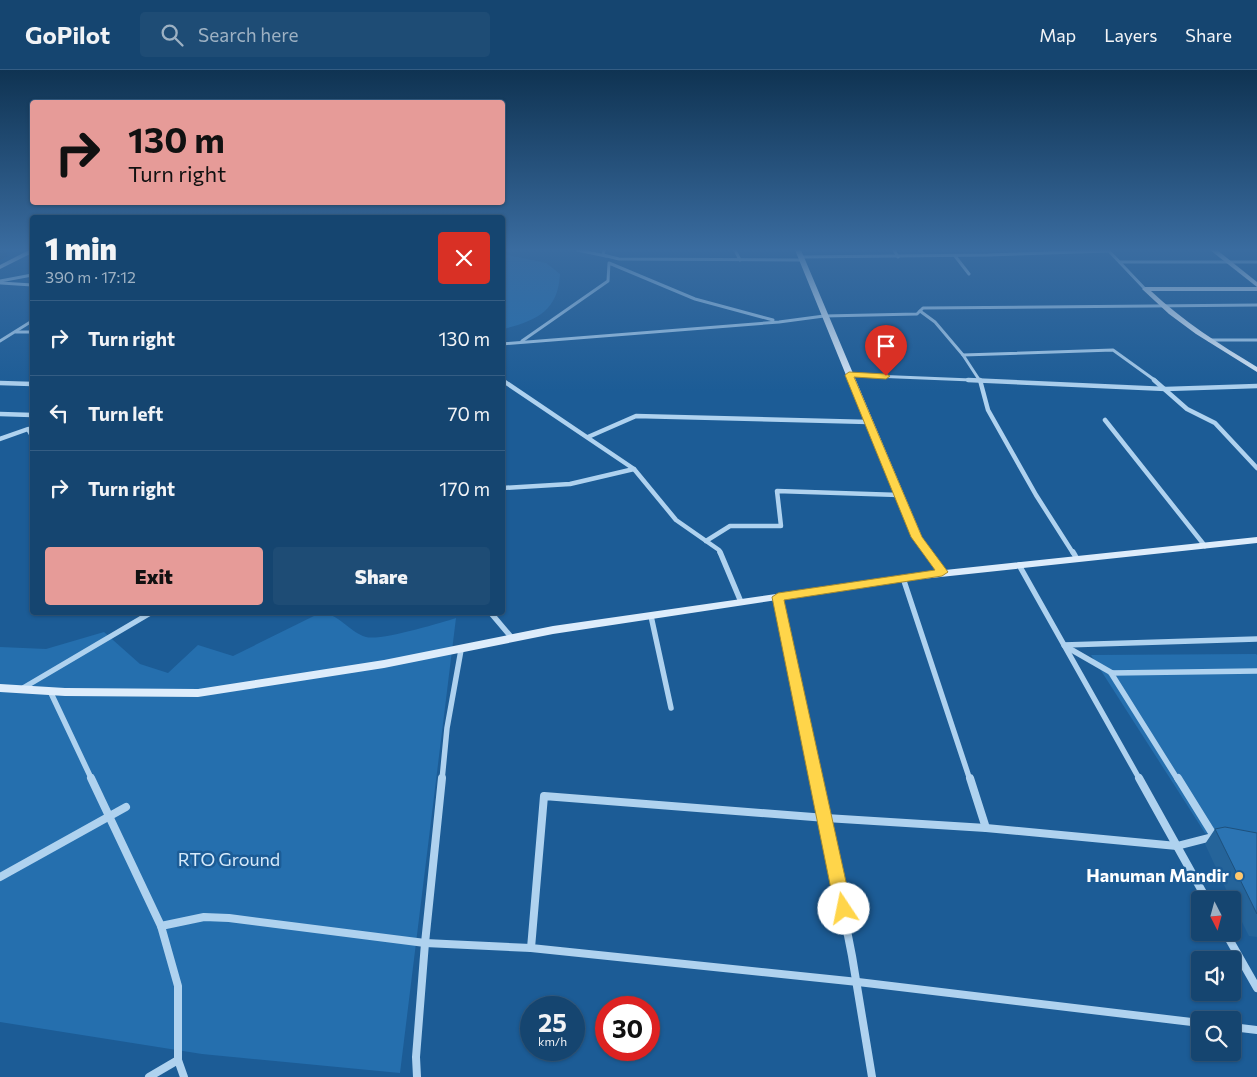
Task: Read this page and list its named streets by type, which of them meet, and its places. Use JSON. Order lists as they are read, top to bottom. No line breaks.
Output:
{"parks":["RTO Ground"],"places":["Hanuman Mandir"],"north":"bottom","page":{"header":"GoPilot","search":"Search here","nav":["Map","Layers","Share"],"turn":["130 m","Turn right"],"heading":["1 min","390 m · 17:12"],"list":[{"name":"Turn right","value":"130 m"},{"name":"Turn left","value":"70 m"},{"name":"Turn right","value":"170 m"}],"buttons":["Exit","Share"],"speed":"25 km/h","limit":"30"}}
